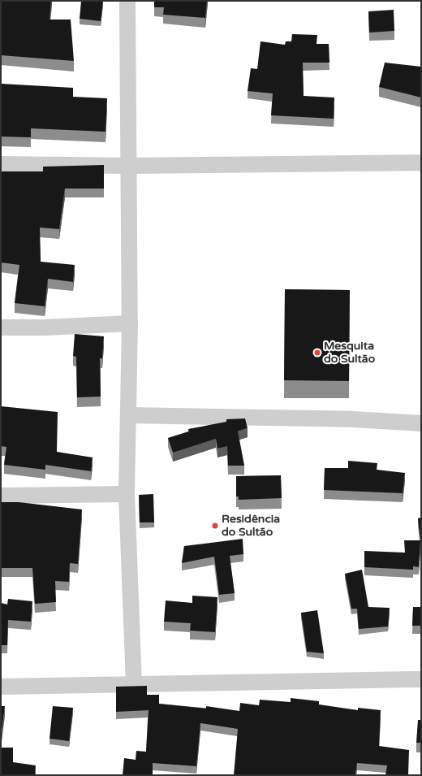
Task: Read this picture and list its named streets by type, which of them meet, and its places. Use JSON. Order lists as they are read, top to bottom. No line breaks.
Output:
{"places":["Mesquita do Sultão","Residência do Sultão"]}
